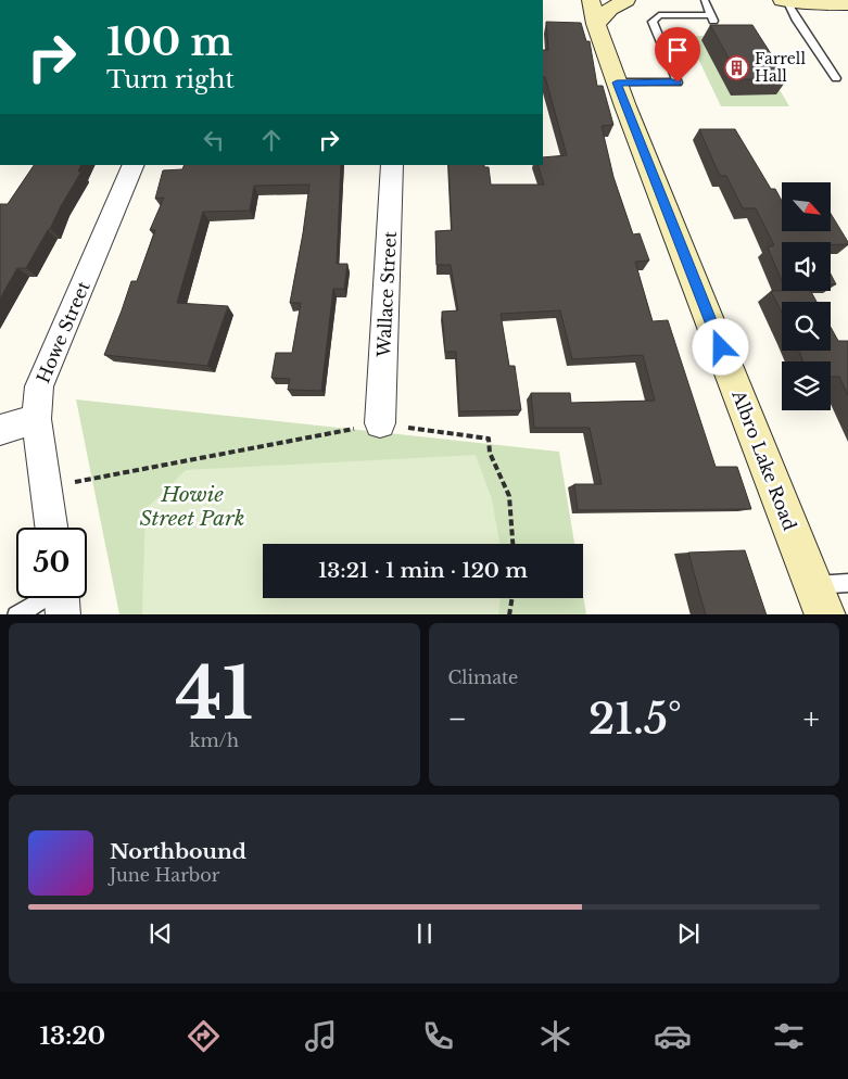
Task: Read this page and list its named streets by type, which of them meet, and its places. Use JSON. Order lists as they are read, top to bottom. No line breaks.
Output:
{"streets":{"main road":["Albro Lake Road"],"street":["Wallace Street","Howe Street"]},"parks":["Howie Street Park"],"places":{"building":["Farrell Hall"]},"north":"bottom right","page":{"turn":["100 m","Turn right"],"limit":"50","trip":"13:21 · 1 min · 120 m","tile":[["41","km/h"],"Climate"],"heat":["−","21.5°","+"],"song":["Northbound","June Harbor"],"tabs":"13:20"}}
